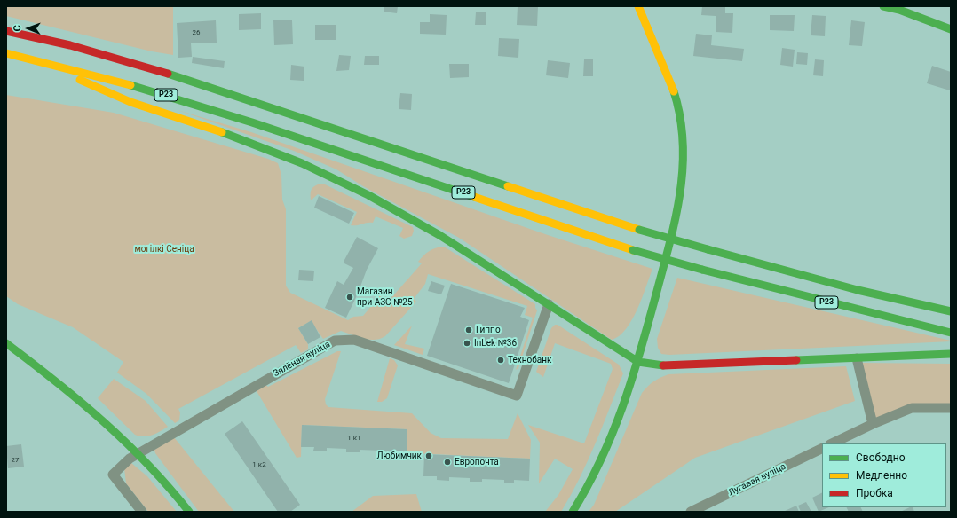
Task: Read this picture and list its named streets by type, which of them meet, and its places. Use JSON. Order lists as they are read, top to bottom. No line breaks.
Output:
{"streets":{"main road":["Р23"],"street":["Зялёная вуліца","Лугавая вуліца"]},"parks":["могілкі Сеніца"],"places":["Магазин при АЗС №25","Гиппо","InLek №36","Технобанк","Любимчик","Европочта"],"house_numbers":["26","1 к1","27","1 к2"],"legend":["Свободно","Медленно","Пробка"],"north":"left"}
